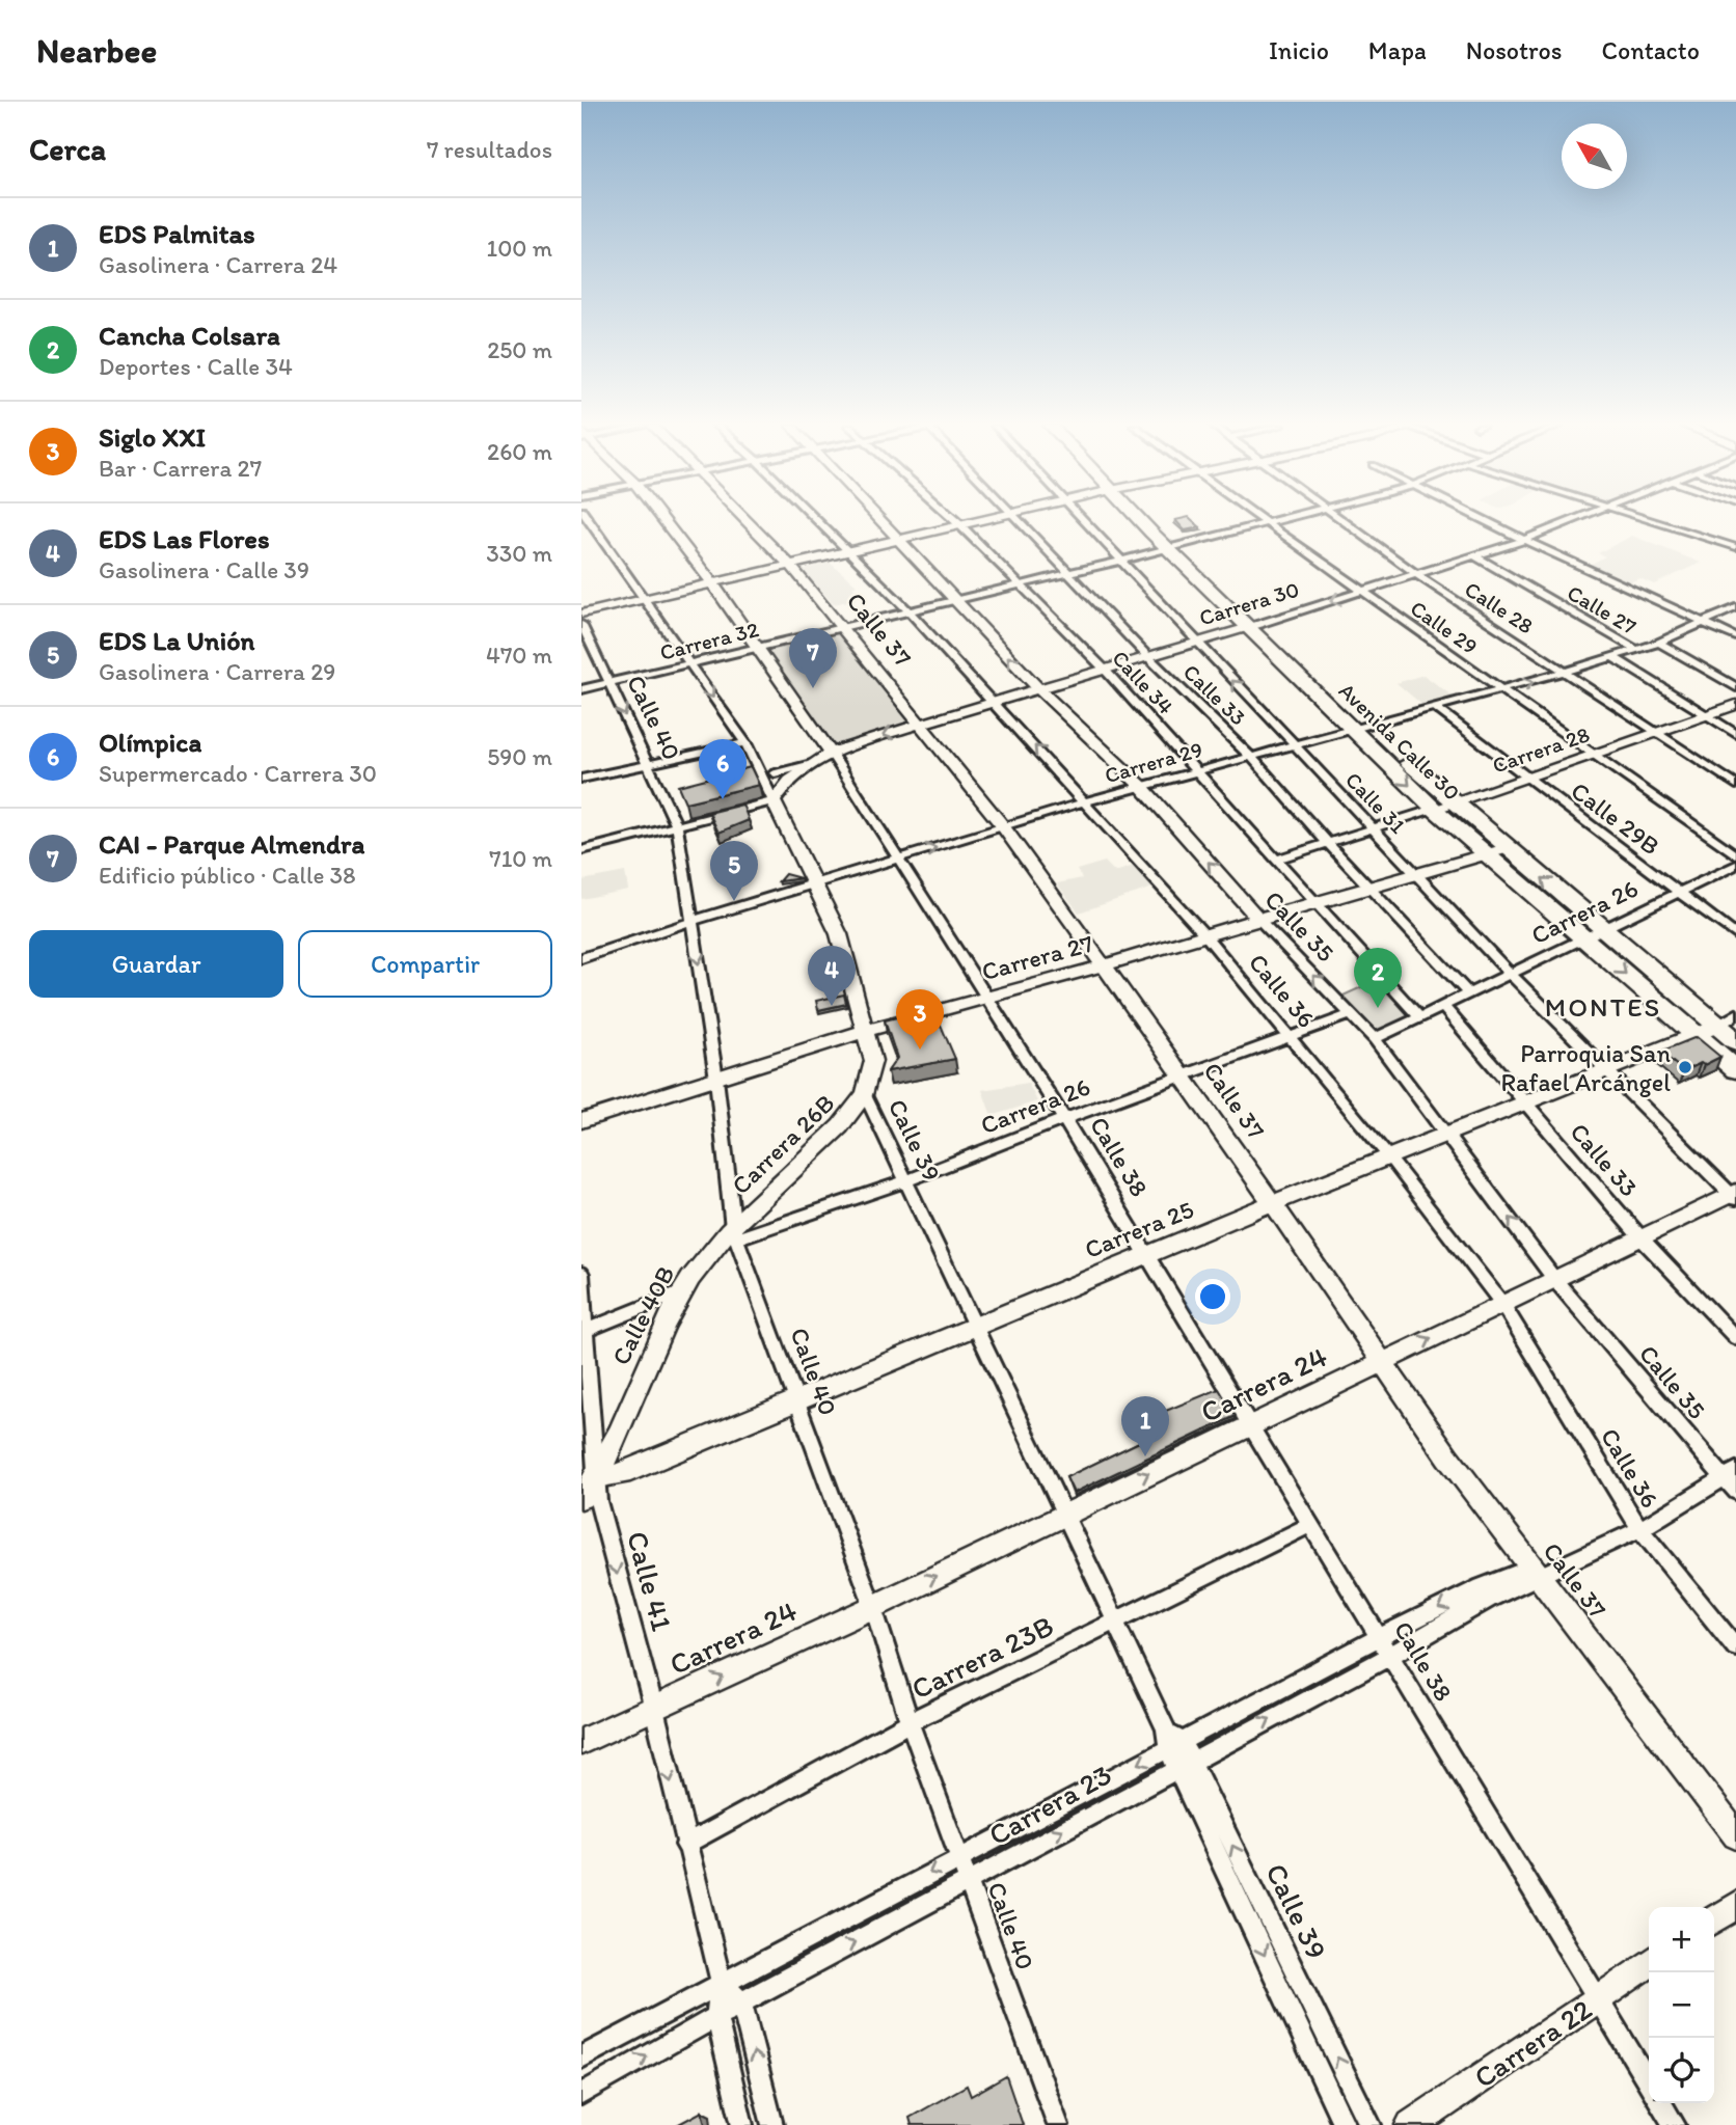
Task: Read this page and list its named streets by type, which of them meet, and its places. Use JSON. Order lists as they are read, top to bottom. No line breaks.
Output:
{"streets":{"highway":["Avenida Calle 30"],"street":["Carrera 30","Calle 28","Calle 27","Calle 29","Calle 37","Carrera 32","Calle 34","Calle 33","Calle 40","Carrera 28","Carrera 29","Calle 31","Calle 29B","Carrera 26","Calle 35","Carrera 27","Calle 36","Calle 39","Carrera 26B","Calle 38","Carrera 25","Calle 40B","Carrera 24","Calle 41","Carrera 23B","Carrera 23","Carrera 22"]},"crossings":[["Carrera 30","Calle 28"],["Carrera 30","Calle 27"],["Carrera 30","Calle 29"],["Carrera 30","Calle 37"],["Carrera 30","Calle 34"],["Carrera 30","Calle 33"],["Carrera 30","Avenida Calle 30"],["Carrera 30","Calle 31"],["Carrera 30","Calle 35"],["Carrera 30","Calle 36"],["Carrera 30","Calle 39"],["Carrera 30","Calle 38"],["Calle 28","Carrera 28"],["Calle 28","Carrera 29"],["Calle 27","Carrera 28"],["Calle 27","Carrera 29"],["Calle 29","Carrera 32"],["Calle 29","Carrera 28"],["Calle 29","Carrera 29"],["Calle 37","Carrera 32"],["Calle 37","Carrera 29"],["Calle 37","Carrera 26"],["Calle 37","Carrera 27"],["Calle 37","Carrera 25"],["Calle 37","Carrera 24"],["Calle 37","Carrera 23"],["Carrera 32","Calle 34"],["Carrera 32","Calle 33"],["Carrera 32","Calle 40"],["Carrera 32","Avenida Calle 30"],["Carrera 32","Calle 31"],["Carrera 32","Calle 35"],["Carrera 32","Calle 36"],["Carrera 32","Calle 39"],["Carrera 32","Calle 38"],["Calle 34","Carrera 28"],["Calle 34","Carrera 29"],["Calle 34","Carrera 26"],["Calle 34","Carrera 27"],["Calle 33","Carrera 28"],["Calle 33","Carrera 29"],["Calle 33","Carrera 26"],["Calle 33","Carrera 27"],["Calle 33","Carrera 25"],["Calle 33","Carrera 24"],["Calle 40","Carrera 29"],["Calle 40","Carrera 26"],["Calle 40","Carrera 27"],["Calle 40","Carrera 26B"],["Calle 40","Carrera 25"],["Calle 40","Calle 40B"],["Calle 40","Carrera 24"],["Calle 40","Carrera 23B"],["Calle 40","Carrera 23"],["Avenida Calle 30","Carrera 28"],["Avenida Calle 30","Carrera 29"],["Avenida Calle 30","Carrera 26"],["Avenida Calle 30","Carrera 27"],["Avenida Calle 30","Carrera 25"],["Carrera 28","Calle 31"],["Carrera 28","Calle 29B"],["Carrera 29","Calle 31"],["Carrera 29","Calle 29B"],["Carrera 29","Calle 35"],["Carrera 29","Calle 36"],["Carrera 29","Calle 39"],["Carrera 29","Calle 38"],["Calle 31","Carrera 26"],["Calle 31","Carrera 27"],["Calle 31","Carrera 25"],["Calle 31","Carrera 24"],["Calle 29B","Carrera 26"],["Carrera 26","Calle 35"],["Carrera 26","Calle 36"],["Carrera 26","Calle 39"],["Carrera 26","Carrera 26B"],["Carrera 26","Calle 38"],["Carrera 26","Calle 40B"],["Calle 35","Carrera 27"],["Calle 35","Carrera 25"],["Calle 35","Carrera 24"],["Calle 35","Carrera 23"],["Carrera 27","Calle 36"],["Carrera 27","Calle 39"],["Carrera 27","Calle 38"],["Calle 36","Carrera 25"],["Calle 36","Carrera 24"],["Calle 36","Carrera 23"],["Calle 39","Carrera 26B"],["Calle 39","Carrera 25"],["Calle 39","Carrera 24"],["Calle 39","Carrera 23B"],["Calle 39","Carrera 23"],["Carrera 26B","Calle 40B"],["Calle 38","Carrera 25"],["Calle 38","Carrera 24"],["Calle 38","Carrera 23B"],["Calle 38","Carrera 23"],["Calle 38","Carrera 22"],["Carrera 25","Calle 40B"],["Carrera 25","Calle 41"],["Calle 40B","Calle 41"],["Carrera 24","Calle 41"],["Calle 41","Carrera 23B"],["Calle 41","Carrera 23"]],"one_way":["Calle 35","Carrera 24","Calle 41"],"districts":["MONTES"],"places":["Parroquia San Rafael Arcángel"],"north":"top left","page":{"header":"Nearbee","nav":["Inicio","Mapa","Nosotros","Contacto"],"heading":["Cerca","7 resultados"],"list":[{"mark":"1","name":"EDS Palmitas","note":"Gasolinera · Carrera 24","value":"100 m"},{"mark":"2","name":"Cancha Colsara","note":"Deportes · Calle 34","value":"250 m"},{"mark":"3","name":"Siglo XXI","note":"Bar · Carrera 27","value":"260 m"},{"mark":"4","name":"EDS Las Flores","note":"Gasolinera · Calle 39","value":"330 m"},{"mark":"5","name":"EDS La Unión","note":"Gasolinera · Carrera 29","value":"470 m"},{"mark":"6","name":"Olímpica","note":"Supermercado · Carrera 30","value":"590 m"},{"mark":"7","name":"CAI - Parque Almendra","note":"Edificio público · Calle 38","value":"710 m"}],"pins":["7","6","5","4","2","3","1"],"buttons":["Guardar","Compartir"],"map_buttons":["+","−"]}}
